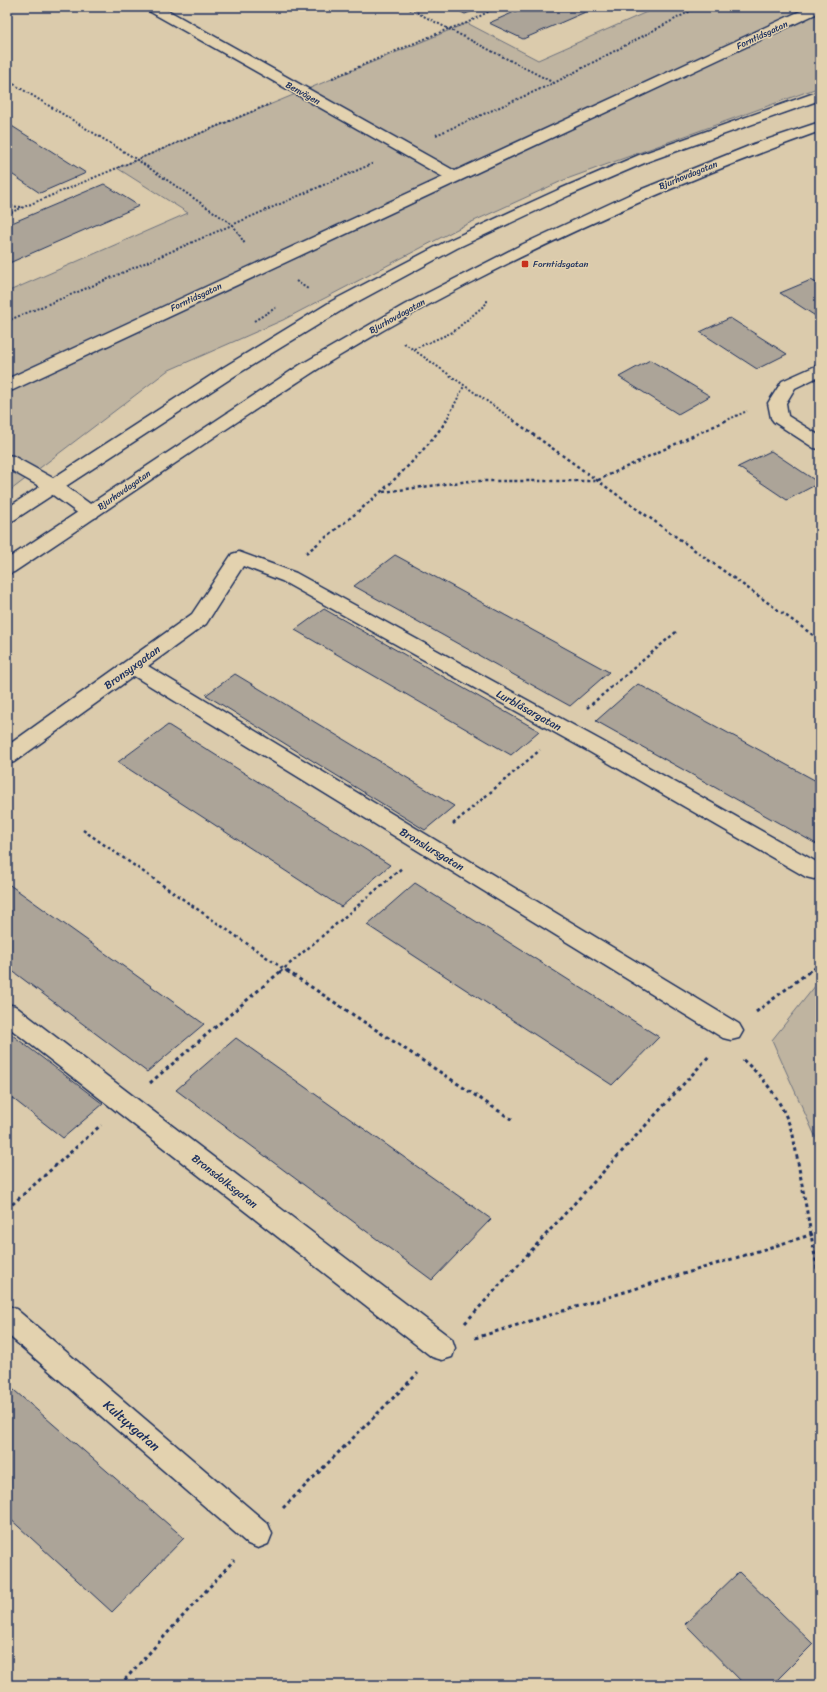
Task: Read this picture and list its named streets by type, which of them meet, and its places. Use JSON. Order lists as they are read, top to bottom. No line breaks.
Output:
{"streets":{"street":["Forntidsgatan","Benvägen","Bjurhovdagatan","Bronsyxgatan","Lurblåsargatan","Bronslursgatan","Bronsdolksgatan","Kultyxgatan"]},"crossings":[["Forntidsgatan","Benvägen"],["Bronsyxgatan","Lurblåsargatan"],["Bronsyxgatan","Bronslursgatan"]],"places":{"transit":["Forntidsgatan"]}}
